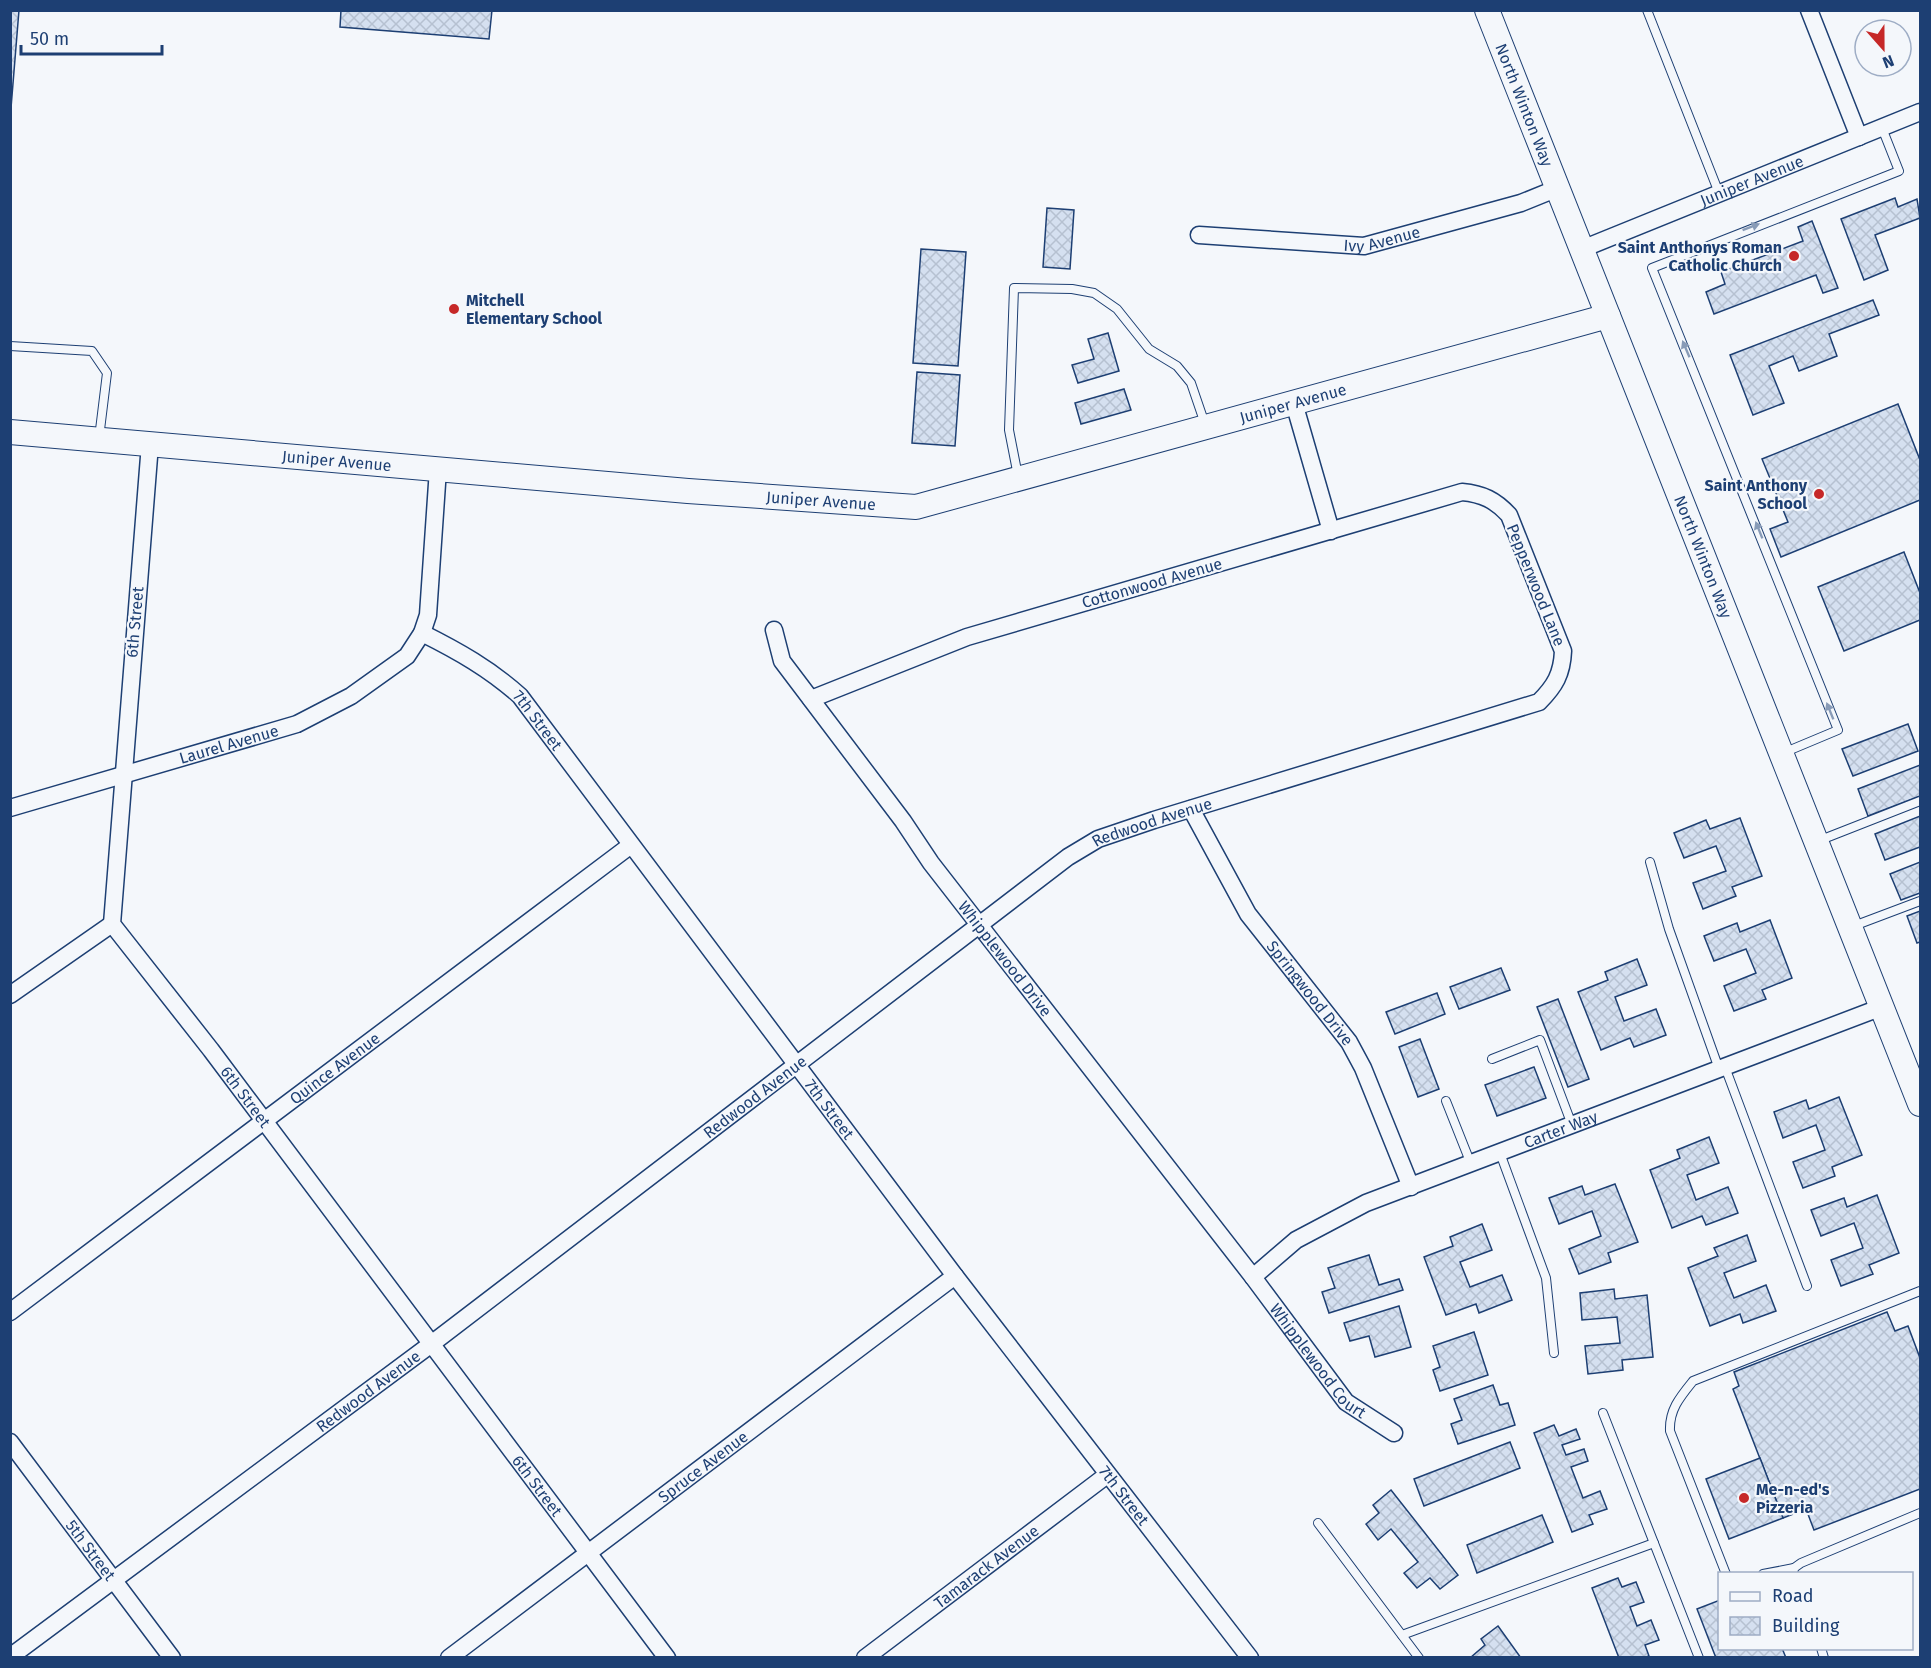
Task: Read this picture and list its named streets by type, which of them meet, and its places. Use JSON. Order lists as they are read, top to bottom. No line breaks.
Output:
{"streets":{"street":["North Winton Way","Juniper Avenue","Ivy Avenue","Cottonwood Avenue","Pepperwood Lane","6th Street","7th Street","Laurel Avenue","Redwood Avenue","Whipplewood Drive","Springwood Drive","Quince Avenue","Carter Way","Whipplewood Court","Spruce Avenue","5th Street","Tamarack Avenue"]},"crossings":[["North Winton Way","Juniper Avenue"],["North Winton Way","Ivy Avenue"],["North Winton Way","Carter Way"],["Juniper Avenue","6th Street"],["Cottonwood Avenue","Pepperwood Lane"],["Cottonwood Avenue","Whipplewood Drive"],["Pepperwood Lane","Redwood Avenue"],["6th Street","Laurel Avenue"],["6th Street","Redwood Avenue"],["6th Street","Quince Avenue"],["6th Street","Spruce Avenue"],["7th Street","Laurel Avenue"],["7th Street","Redwood Avenue"],["7th Street","Quince Avenue"],["7th Street","Spruce Avenue"],["7th Street","Tamarack Avenue"],["Redwood Avenue","Whipplewood Drive"],["Redwood Avenue","Springwood Drive"],["Redwood Avenue","5th Street"],["Whipplewood Drive","Carter Way"],["Whipplewood Drive","Whipplewood Court"],["Springwood Drive","Carter Way"],["Carter Way","Whipplewood Court"]],"places":["Saint Anthonys Roman Catholic Church","Mitchell Elementary School","Saint Anthony School","Me-n-ed's Pizzeria"],"legend":["Road","Building"],"scale_bar":"50 m","north":"bottom"}
